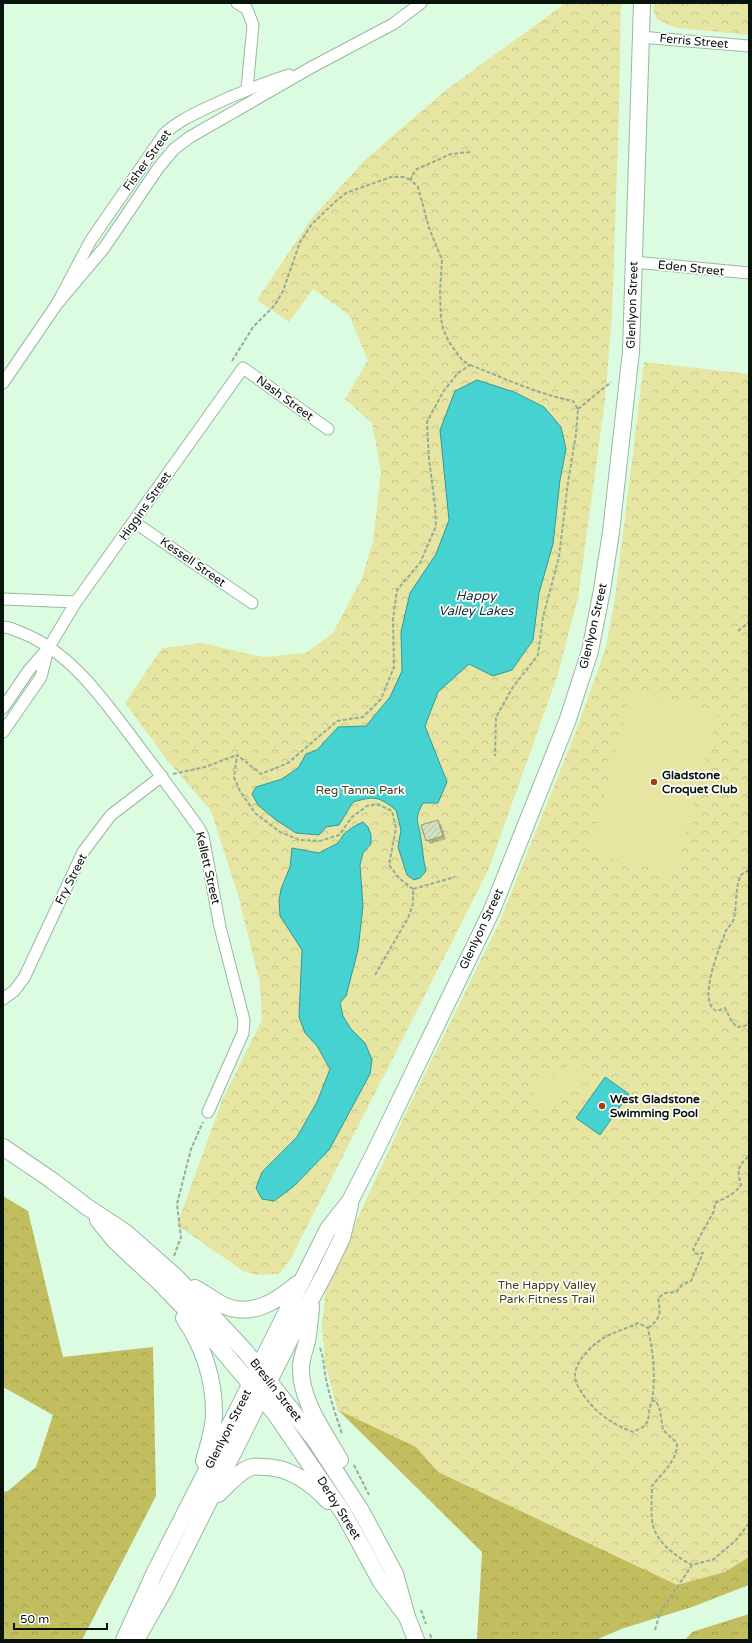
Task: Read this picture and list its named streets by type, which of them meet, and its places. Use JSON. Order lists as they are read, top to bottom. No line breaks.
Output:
{"streets":{"main road":["Glenlyon Street","Breslin Street","Derby Street"],"street":["Ferris Street","Fisher Street","Eden Street","Nash Street","Higgins Street","Kessell Street","Kellett Street","Fry Street"]},"crossings":[["Ferris Street","Glenlyon Street"],["Eden Street","Glenlyon Street"],["Glenlyon Street","Breslin Street"],["Glenlyon Street","Derby Street"],["Nash Street","Higgins Street"],["Higgins Street","Kessell Street"],["Higgins Street","Kellett Street"],["Kellett Street","Fry Street"],["Breslin Street","Derby Street"]],"water":["Happy Valley Lakes"],"parks":["Reg Tanna Park","The Happy Valley Park Fitness Trail"],"places":["Gladstone Croquet Club","West Gladstone Swimming Pool"],"scale_bar":"50 m"}
